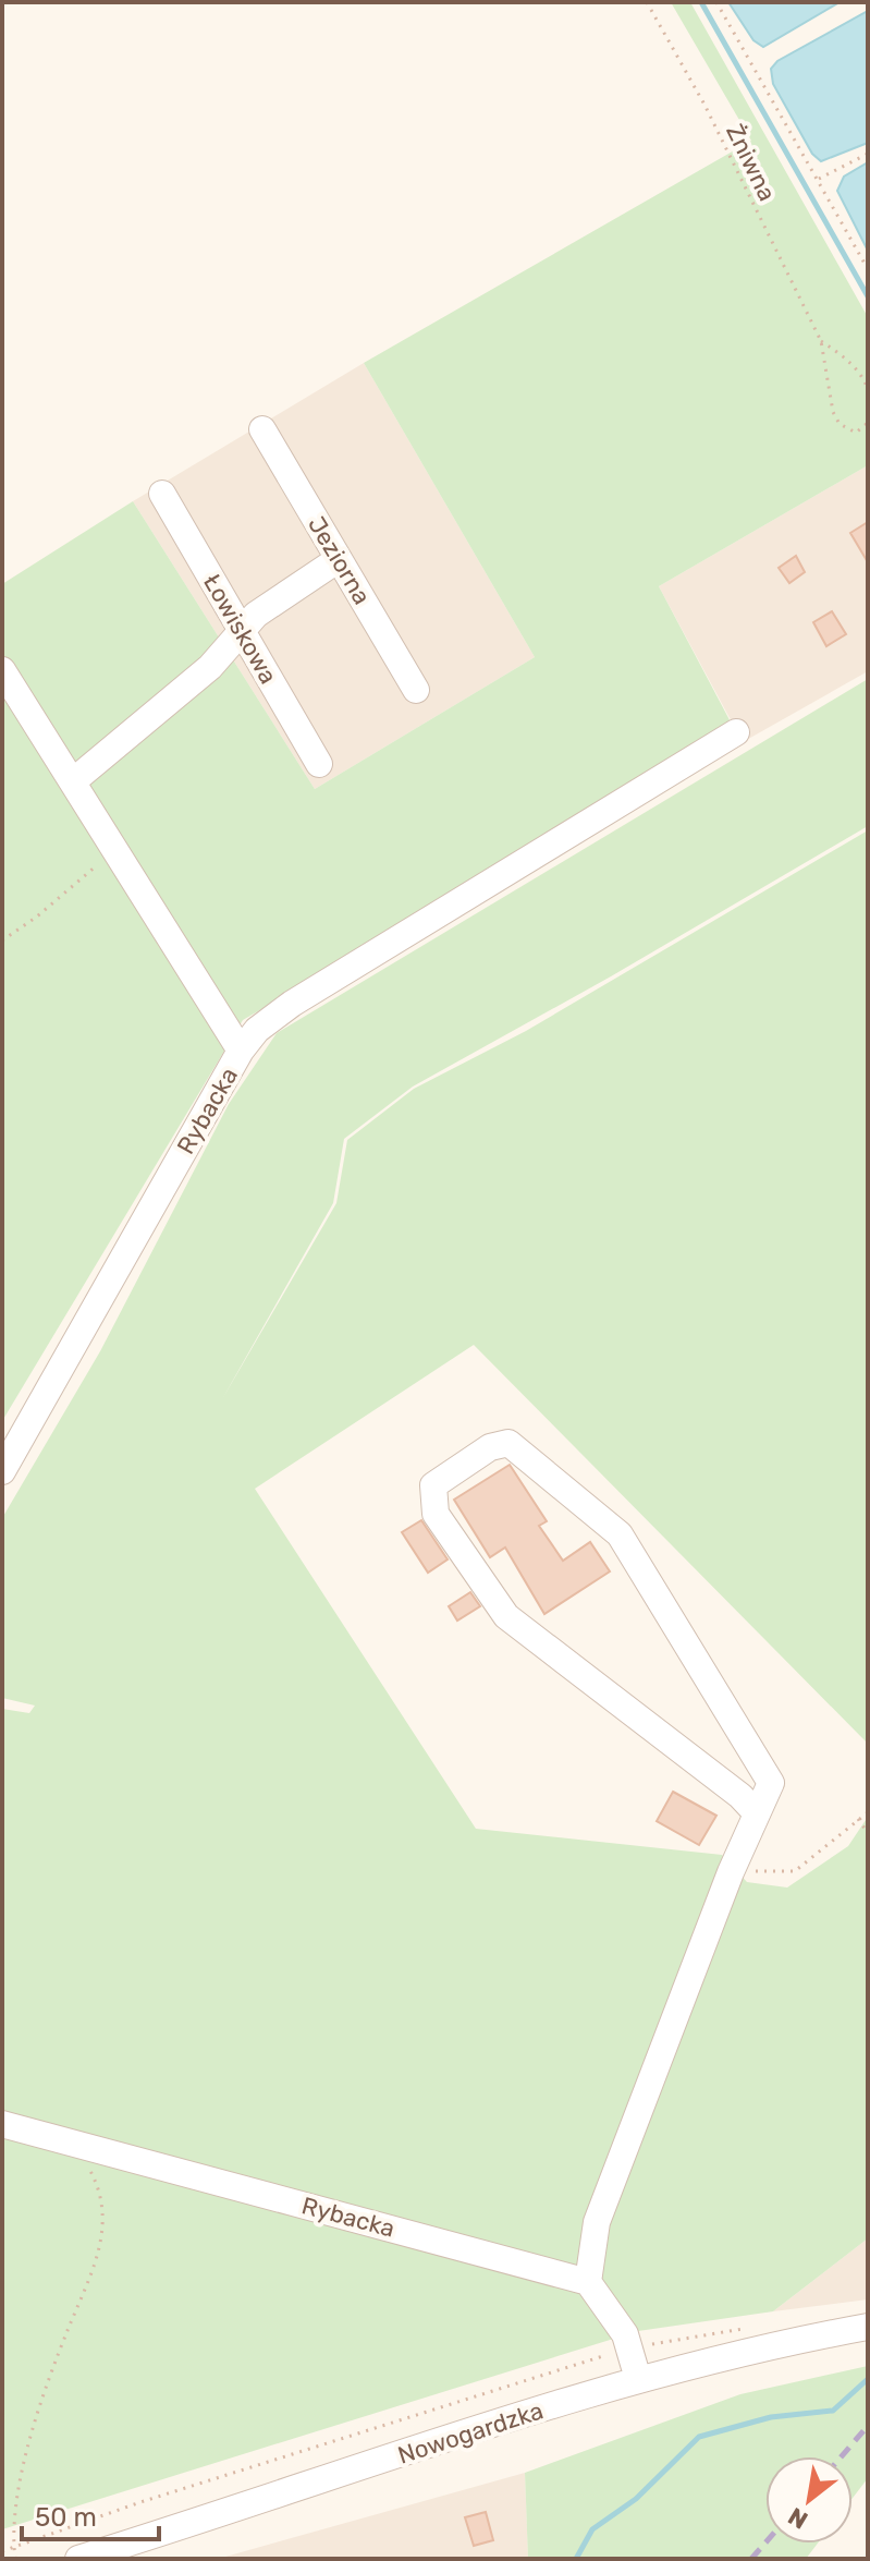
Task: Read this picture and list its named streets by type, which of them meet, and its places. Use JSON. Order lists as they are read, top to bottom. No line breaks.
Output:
{"streets":{"street":["Jeziorna","Łowiskowa","Rybacka","Nowogardzka"],"path":["Żniwna"]},"scale_bar":"50 m","north":"bottom left"}
